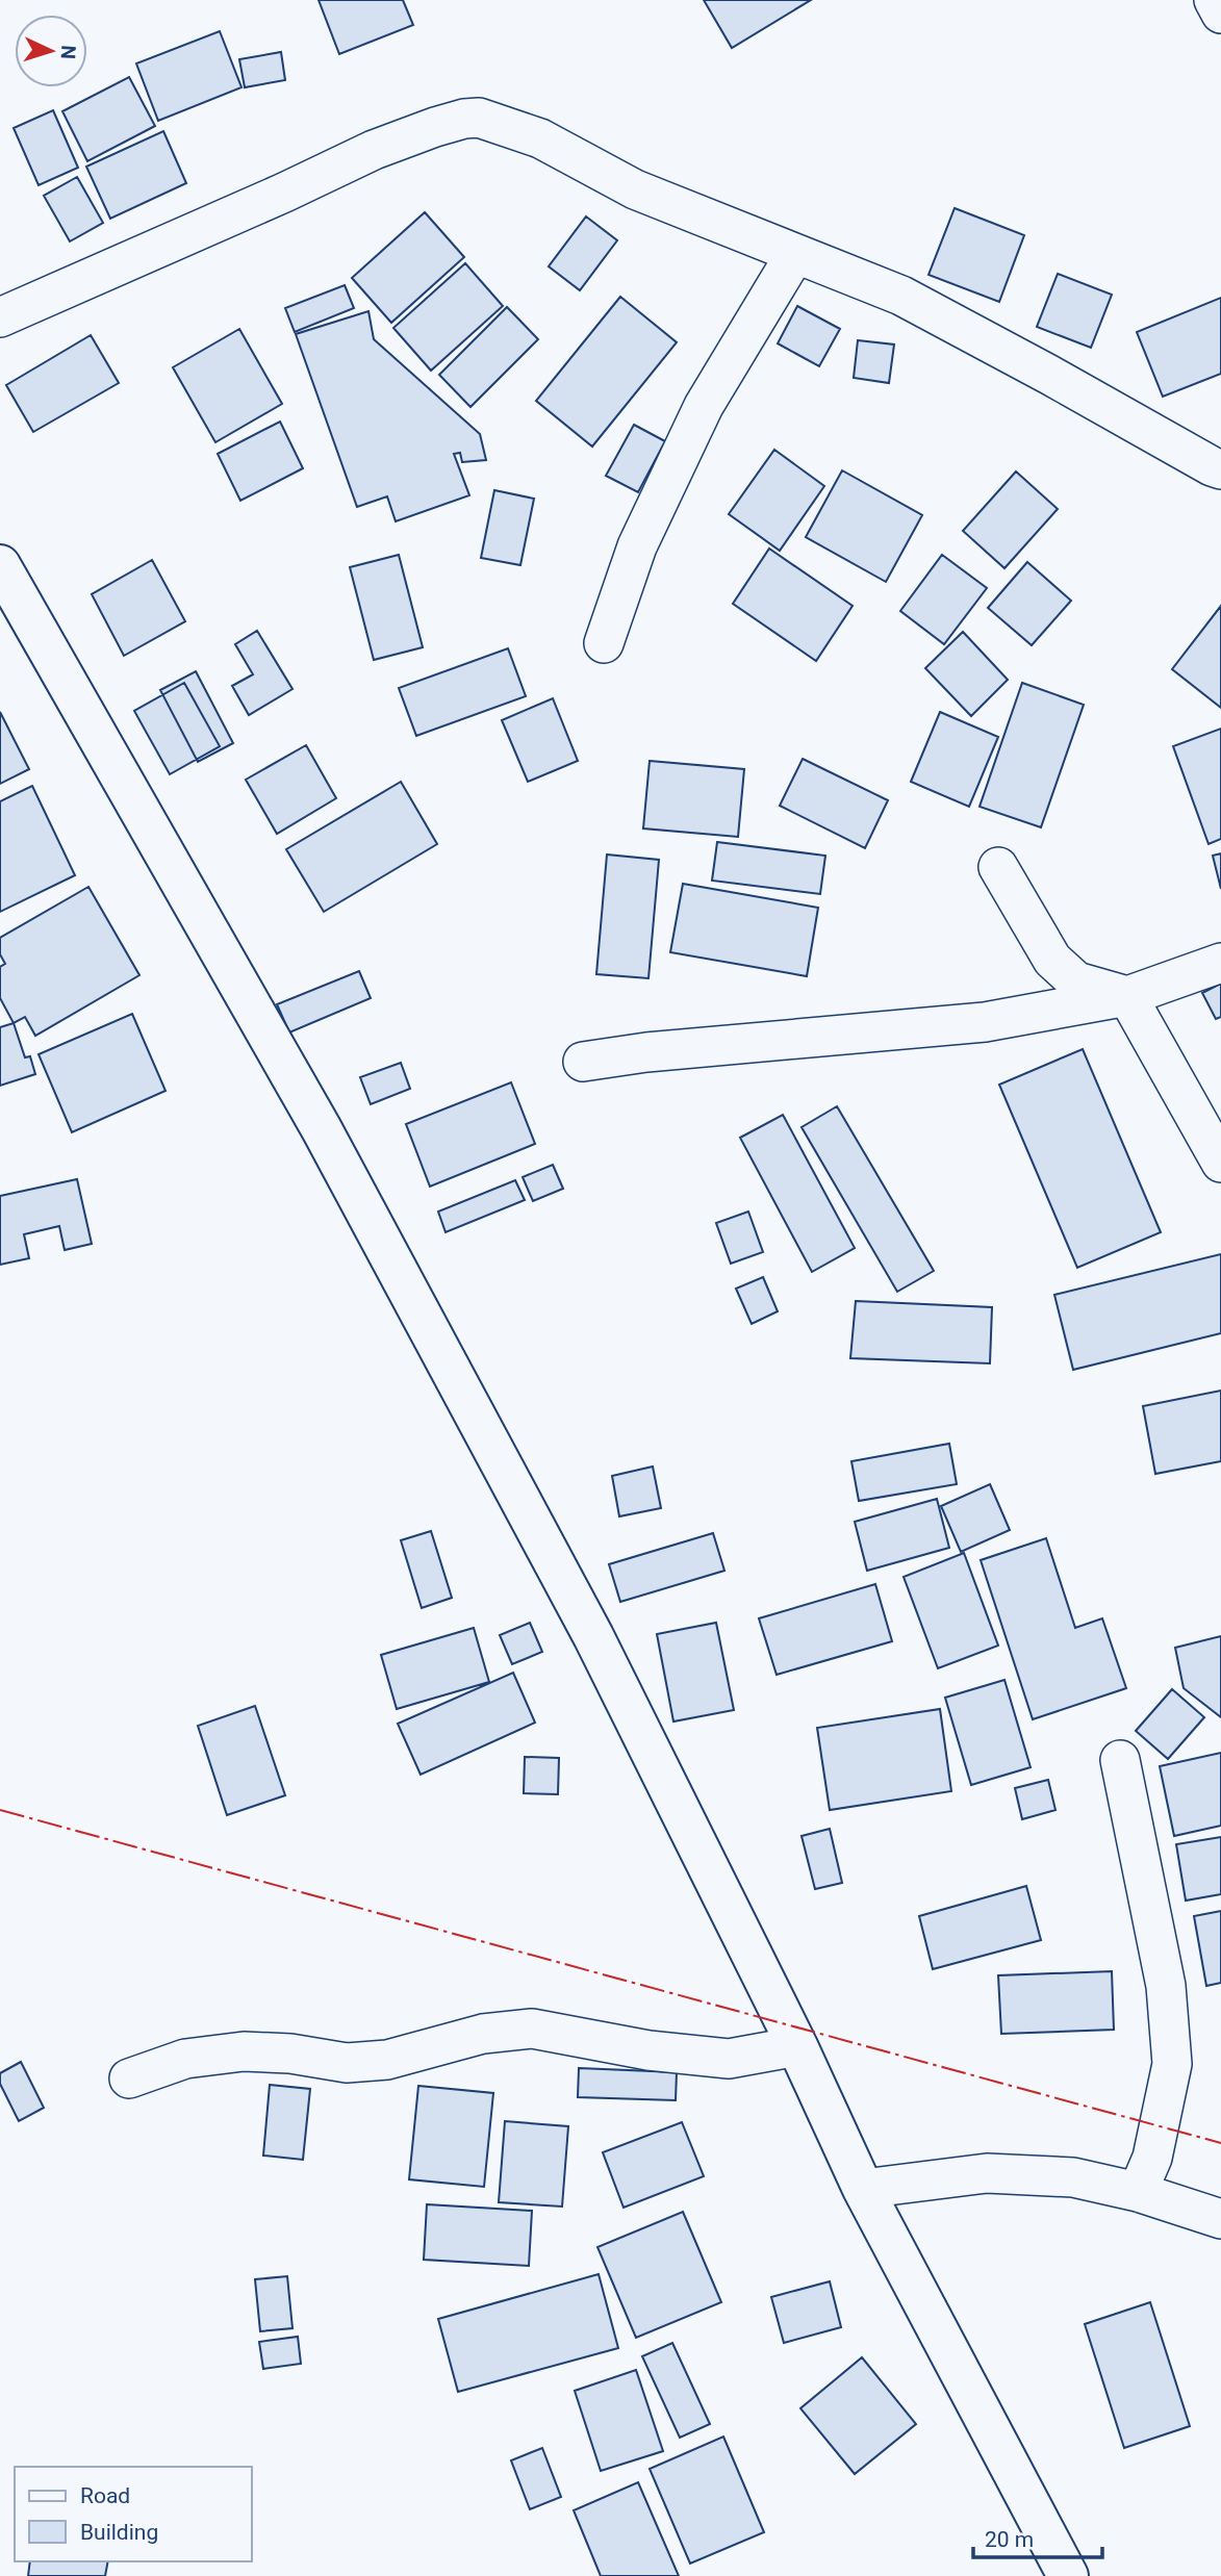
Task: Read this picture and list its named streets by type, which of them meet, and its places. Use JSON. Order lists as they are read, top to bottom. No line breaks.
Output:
{"legend":["Road","Building"],"scale_bar":"20 m","north":"right"}
